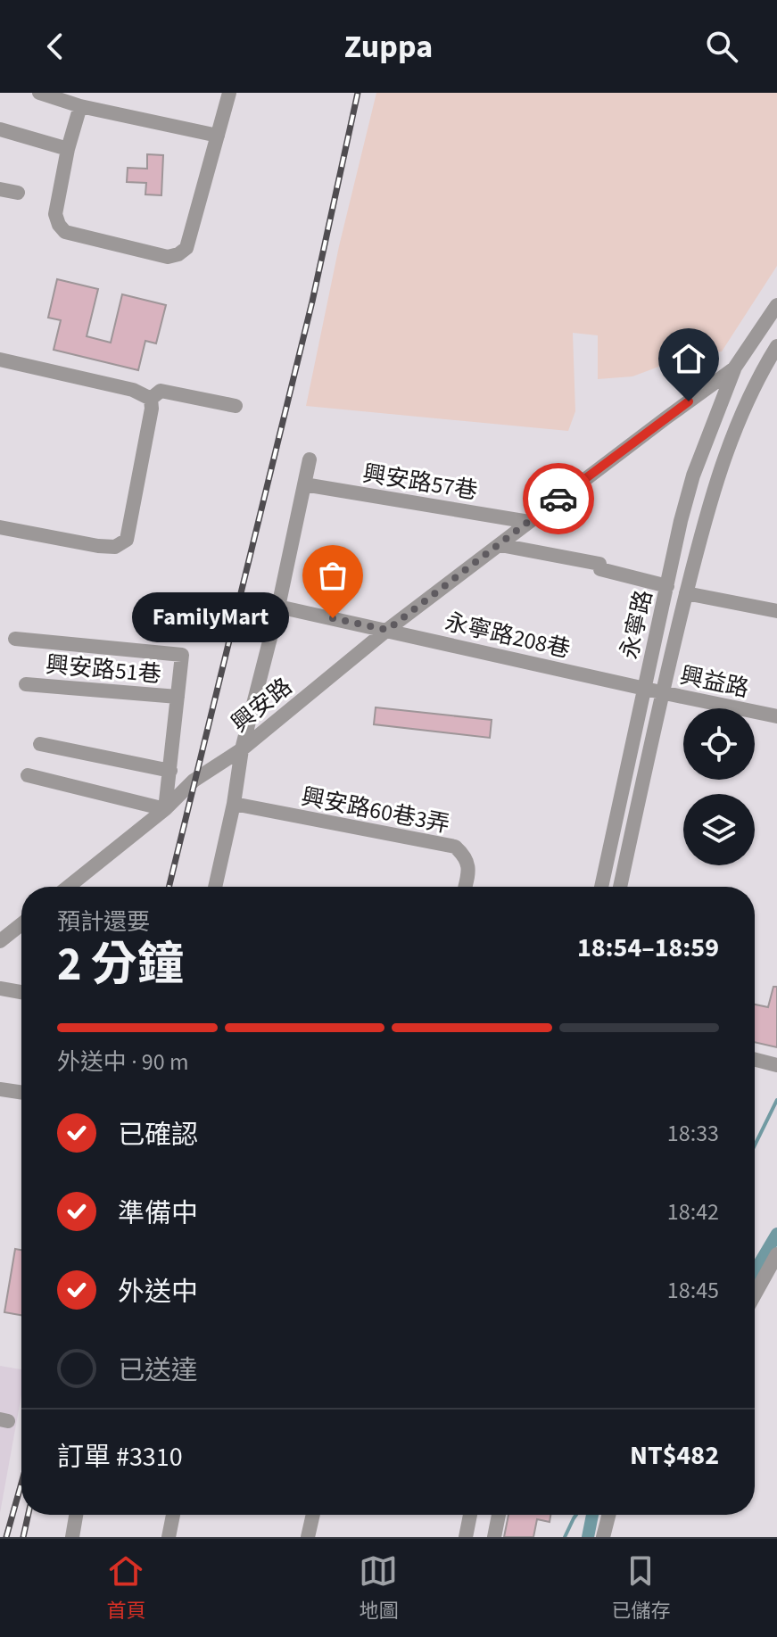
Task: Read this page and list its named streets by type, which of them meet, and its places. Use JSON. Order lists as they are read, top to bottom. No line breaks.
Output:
{"streets":{"street":["興安路57巷","永寧路","永寧路208巷","興安路51巷","興益路","興安路","興安路60巷3弄"]},"crossings":[["興安路57巷","興安路"],["永寧路","永寧路208巷"],["永寧路","興益路"],["永寧路","興安路"],["永寧路208巷","興益路"],["永寧路208巷","興安路"],["興安路51巷","興安路"]],"places":["FamilyMart"],"page":{"header":"Zuppa","bubble":"FamilyMart","heading":["2 分鐘","預計還要","18:54–18:59"],"panel":["訂單 #3310","NT$482"],"bar":"外送中 · 90 m","list":[["已確認","18:33"],["準備中","18:42"],["外送中","18:45"],"已送達"],"tabs":["首頁","地圖","已儲存"]}}
